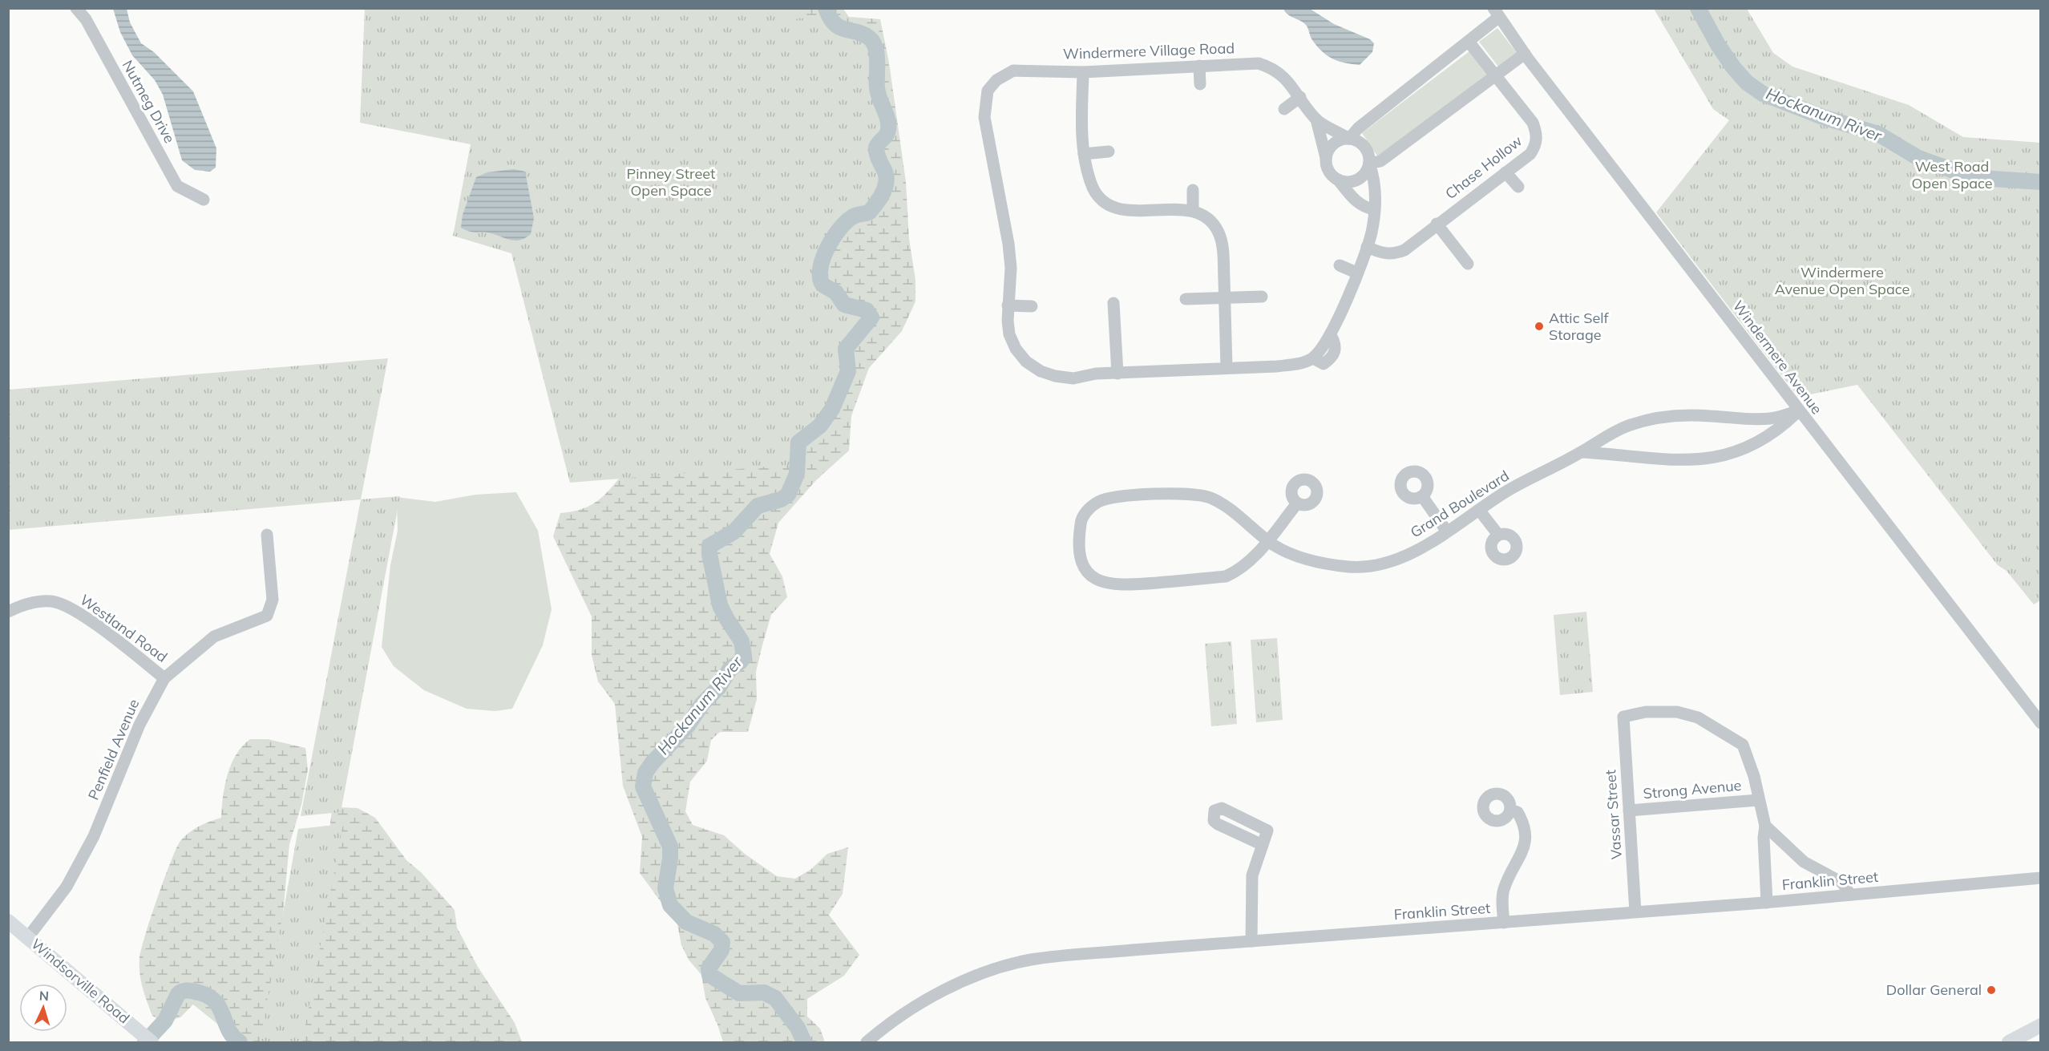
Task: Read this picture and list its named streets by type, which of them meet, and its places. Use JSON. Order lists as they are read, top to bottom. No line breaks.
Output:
{"streets":{"main road":["Windsorville Road"],"street":["Windermere Village Road","Nutmeg Drive","Chase Hollow","Windermere Avenue","Grand Boulevard","Westland Road","Penfield Avenue","Strong Avenue","Vassar Street","Franklin Street"]},"crossings":[["Windermere Village Road","Chase Hollow"],["Windermere Avenue","Grand Boulevard"],["Westland Road","Penfield Avenue"],["Penfield Avenue","Windsorville Road"],["Strong Avenue","Vassar Street"],["Vassar Street","Franklin Street"]],"water":["Hockanum River"],"parks":["West Road Open Space","Pinney Street Open Space","Windermere Avenue Open Space"],"places":["Attic Self Storage","Dollar General"],"north":"top"}
